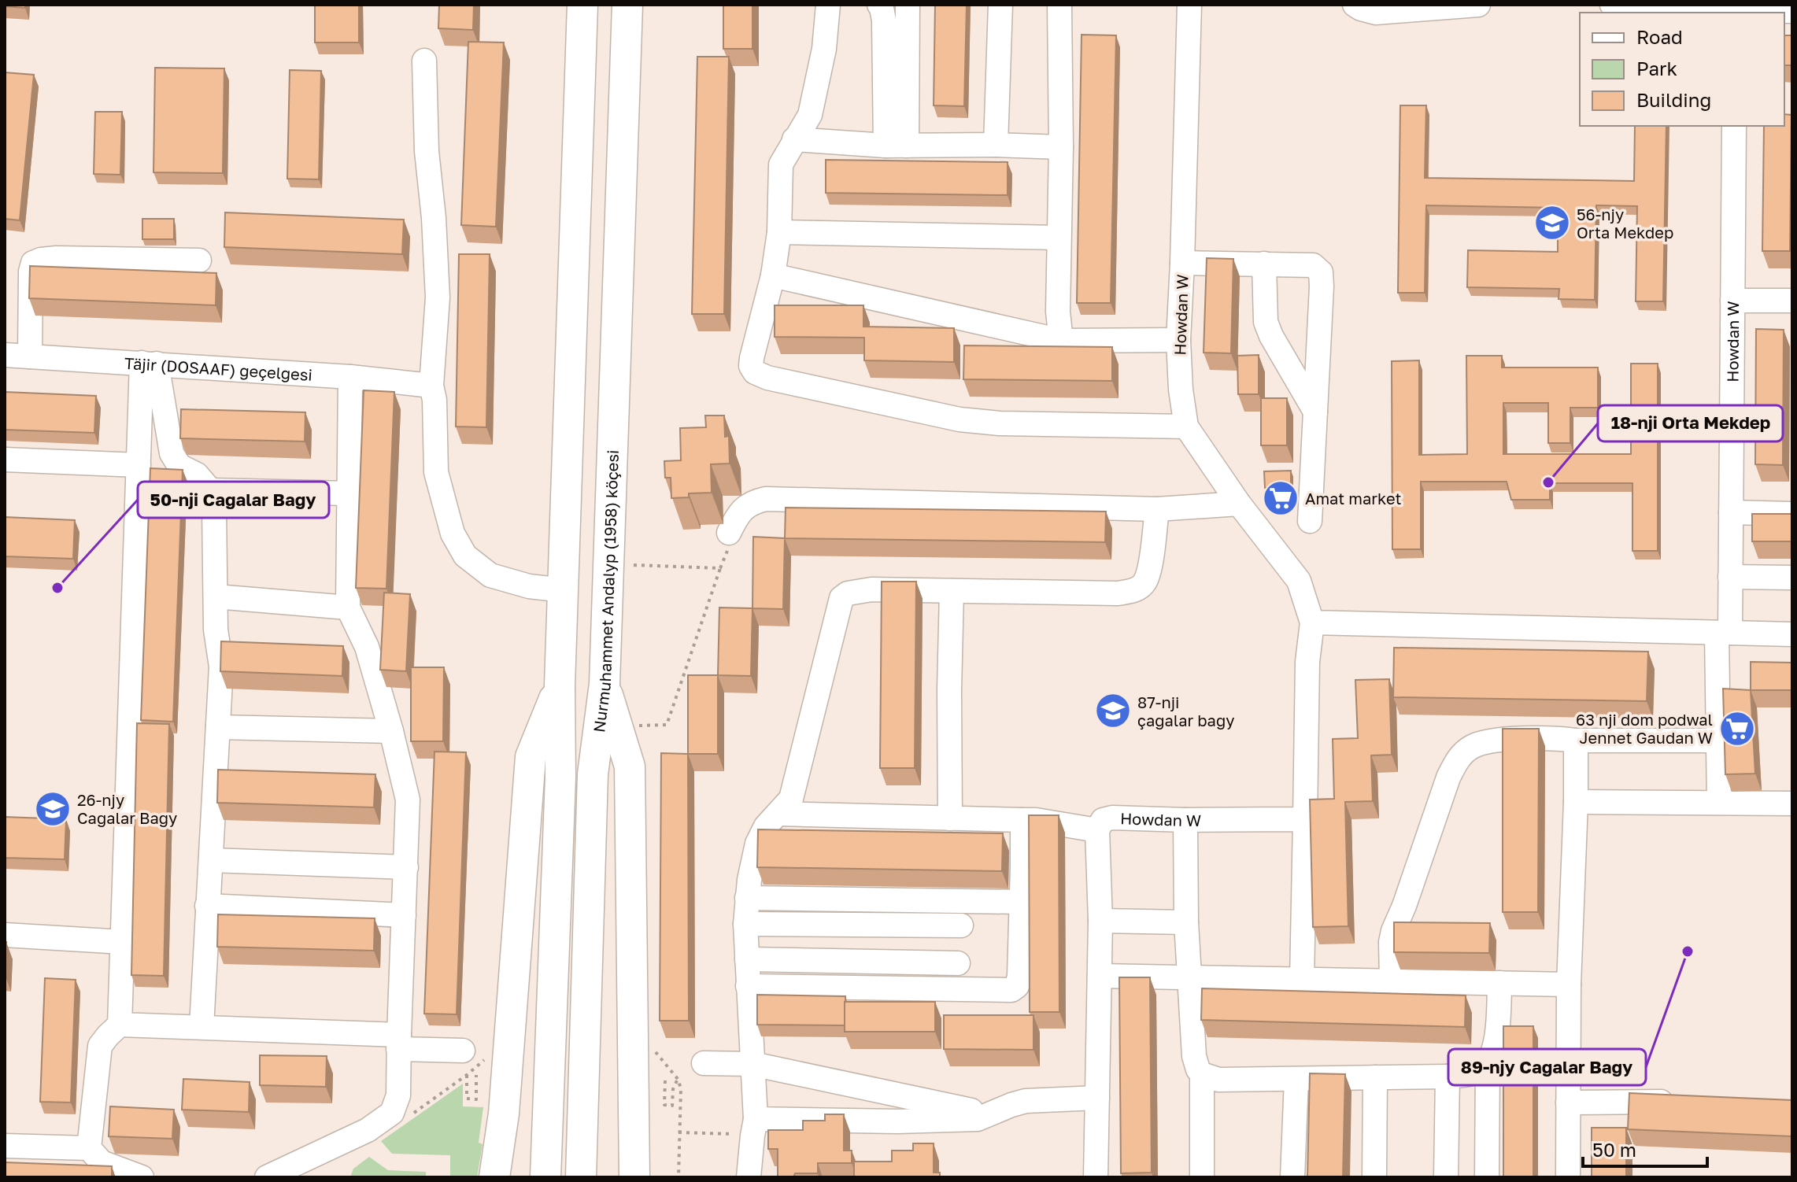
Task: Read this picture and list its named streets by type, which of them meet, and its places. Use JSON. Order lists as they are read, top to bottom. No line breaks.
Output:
{"streets":{"main road":["Nurmuhammet Andalyp (1958) köçesi"],"street":["Howdan W","Täjir (DOSAAF) geçelgesi"]},"places":{"school or university":["56-njy Orta Mekdep","87-nji çagalar bagy","26-njy Cagalar Bagy"],"other":["18-nji Orta Mekdep","50-nji Cagalar Bagy","89-njy Cagalar Bagy"],"supermarket":["Amat market","63 nji dom podwal Jennet Gaudan W"]},"legend":["Road","Park","Building"],"scale_bar":"50 m"}
